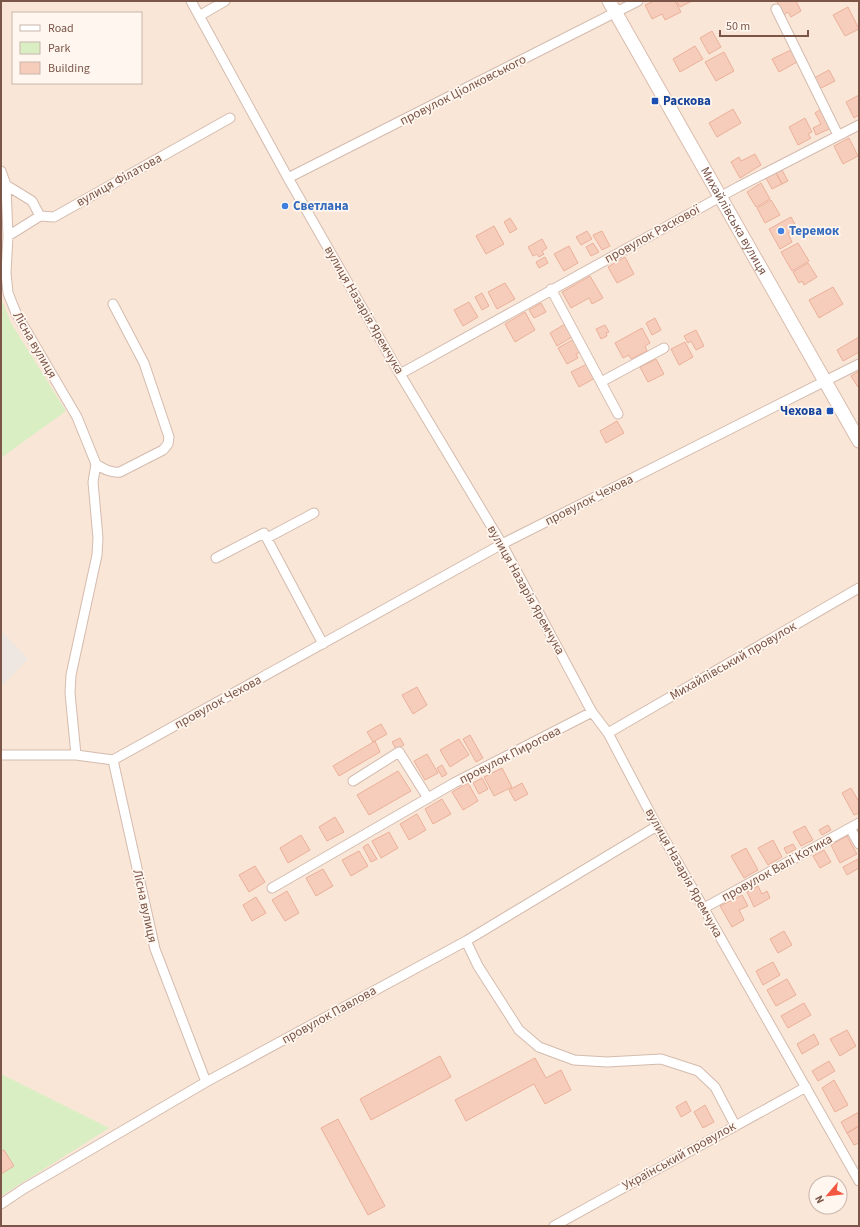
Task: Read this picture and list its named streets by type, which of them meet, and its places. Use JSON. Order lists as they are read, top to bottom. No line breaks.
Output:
{"streets":{"main road":["Михайлівська вулиця"],"street":["провулок Ціолковського","вулиця Філатова","провулок Раскової","вулиця Назарія Яремчука","Лісна вулиця","провулок Чехова","Михайлівський провулок","провулок Пирогова","провулок Валі Котика","провулок Павлова","Український провулок"]},"crossings":[["провулок Ціолковського","Михайлівська вулиця"],["провулок Ціолковського","вулиця Назарія Яремчука"],["вулиця Філатова","Лісна вулиця"],["Михайлівська вулиця","провулок Раскової"],["Михайлівська вулиця","провулок Чехова"],["провулок Раскової","вулиця Назарія Яремчука"],["вулиця Назарія Яремчука","провулок Чехова"],["вулиця Назарія Яремчука","Михайлівський провулок"],["вулиця Назарія Яремчука","провулок Пирогова"],["вулиця Назарія Яремчука","провулок Валі Котика"],["вулиця Назарія Яремчука","провулок Павлова"],["вулиця Назарія Яремчука","Український провулок"],["Лісна вулиця","провулок Чехова"],["Лісна вулиця","провулок Павлова"]],"places":{"transit":["Раскова","Чехова"],"other":["Светлана","Теремок"]},"legend":["Road","Park","Building"],"scale_bar":"50 m","north":"bottom left"}
